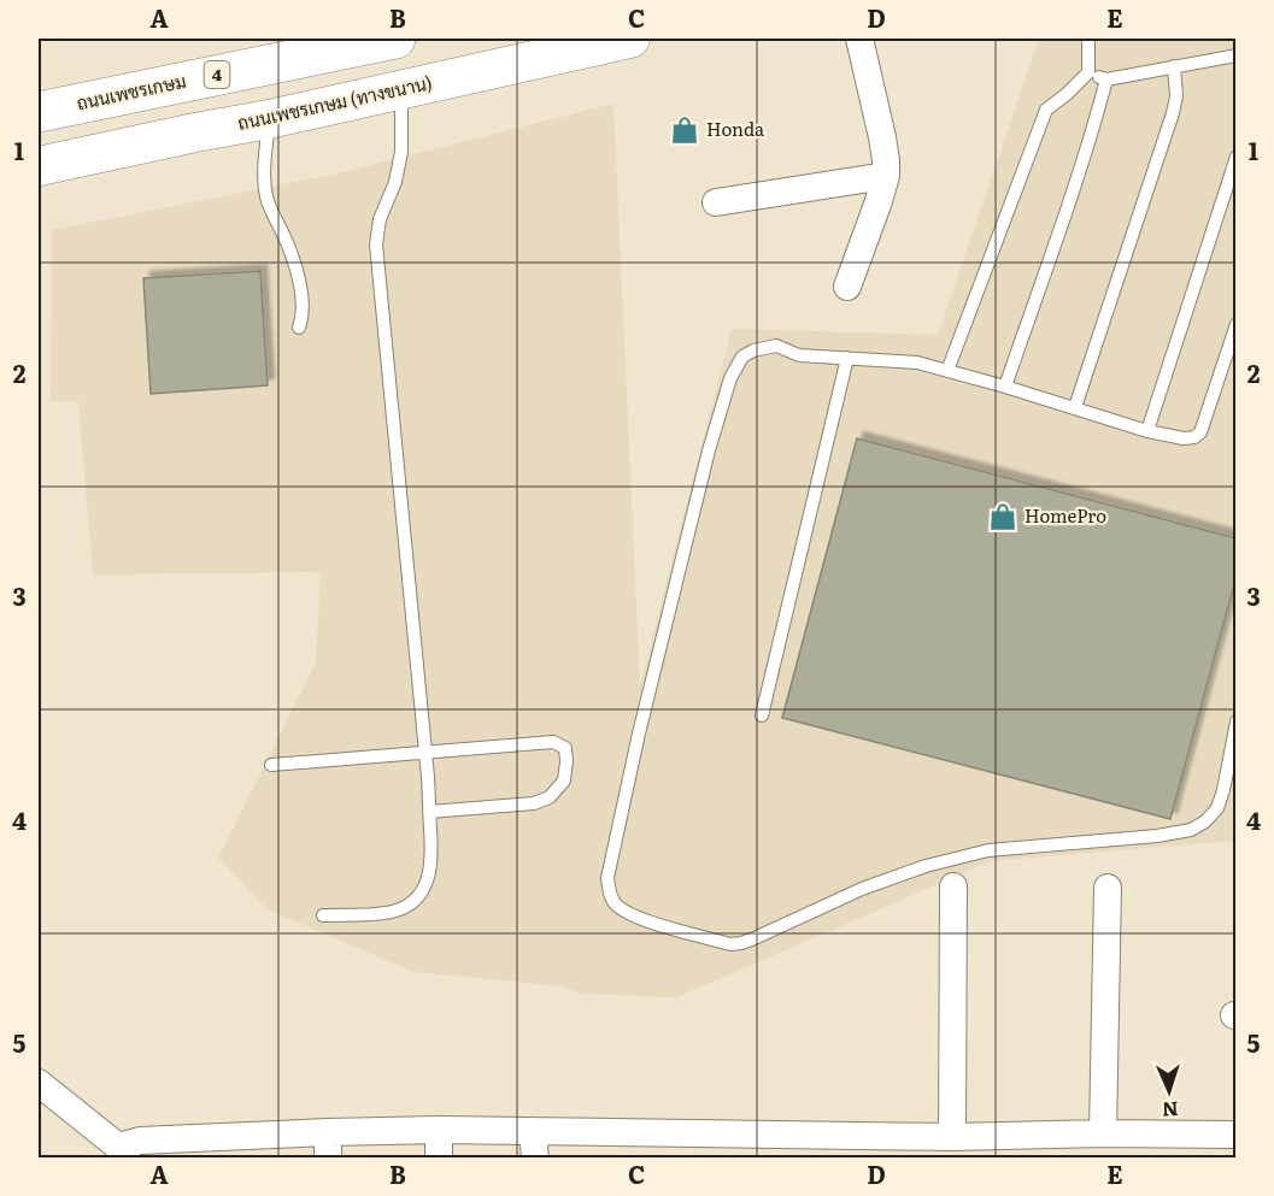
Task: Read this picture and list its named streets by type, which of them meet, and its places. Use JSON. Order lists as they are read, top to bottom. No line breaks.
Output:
{"streets":{"highway":["4","ถนนเพชรเกษม"],"main road":["ถนนเพชรเกษม (ทางขนาน)"]},"places":{"shop":["Honda","HomePro"]},"north":"bottom","grid":{"columns":["A","B","C","D","E"],"rows":["1","2","3","4","5"]}}
